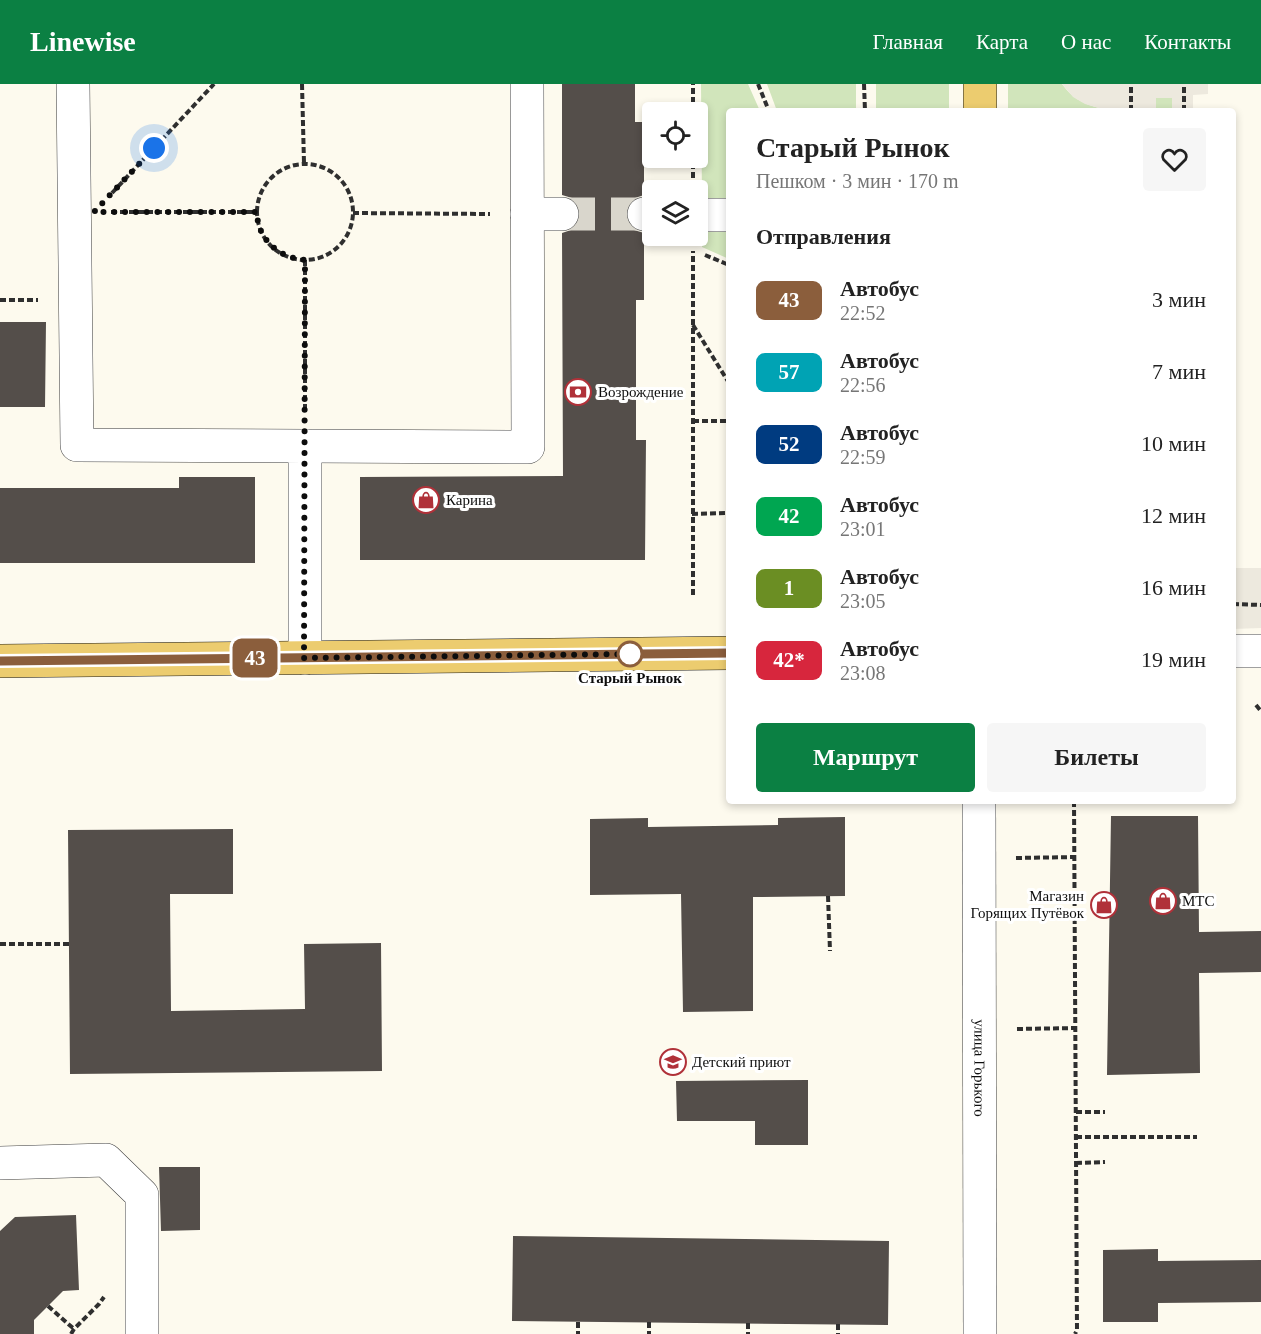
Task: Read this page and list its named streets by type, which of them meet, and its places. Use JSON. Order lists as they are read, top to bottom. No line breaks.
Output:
{"streets":{"street":["улица Горького"]},"places":{"bank":["Возрождение"],"shop":["Карина","МТС","Магазин Горящих Путёвок"],"other":["Старый Рынок"],"school or university":["Детский приют"]},"lines":["bus line 43"],"page":{"header":"Linewise","nav":["Главная","Карта","О нас","Контакты"],"on_map":"43","heading":[["Старый Рынок","Пешком · 3 мин · 170 m"],"Отправления"],"list":[{"mark":"43","name":"Автобус","note":"22:52","value":"3 мин"},{"mark":"57","name":"Автобус","note":"22:56","value":"7 мин"},{"mark":"52","name":"Автобус","note":"22:59","value":"10 мин"},{"mark":"42","name":"Автобус","note":"23:01","value":"12 мин"},{"mark":"1","name":"Автобус","note":"23:05","value":"16 мин"},{"mark":"42*","name":"Автобус","note":"23:08","value":"19 мин"}],"buttons":["Маршрут","Билеты"]}}
